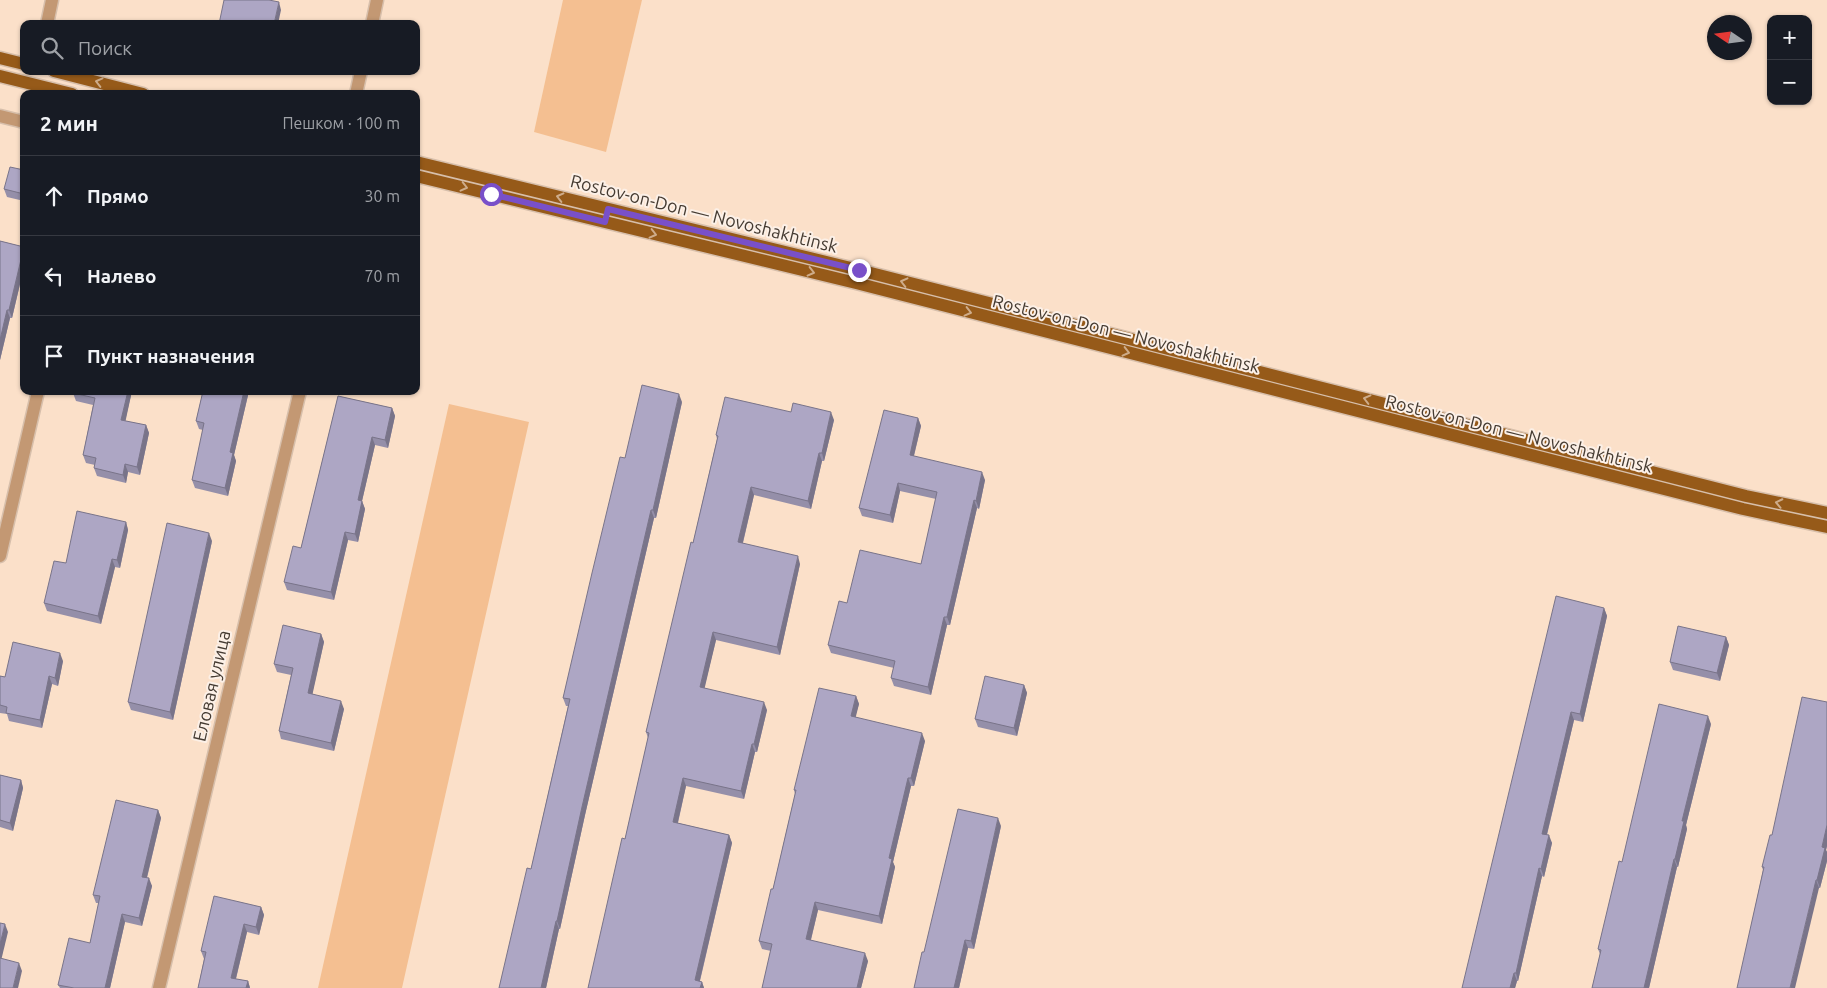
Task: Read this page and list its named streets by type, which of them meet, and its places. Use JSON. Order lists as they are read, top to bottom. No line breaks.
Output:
{"streets":{"main road":["Rostov-on-Don — Novoshakhtinsk"],"street":["Еловая улица"]},"north":"left","page":{"map_buttons":["+","−"],"search":"Поиск","heading":["2 мин","Пешком · 100 m"],"list":[["Прямо","30 m"],["Налево","70 m"],"Пункт назначения"]}}
